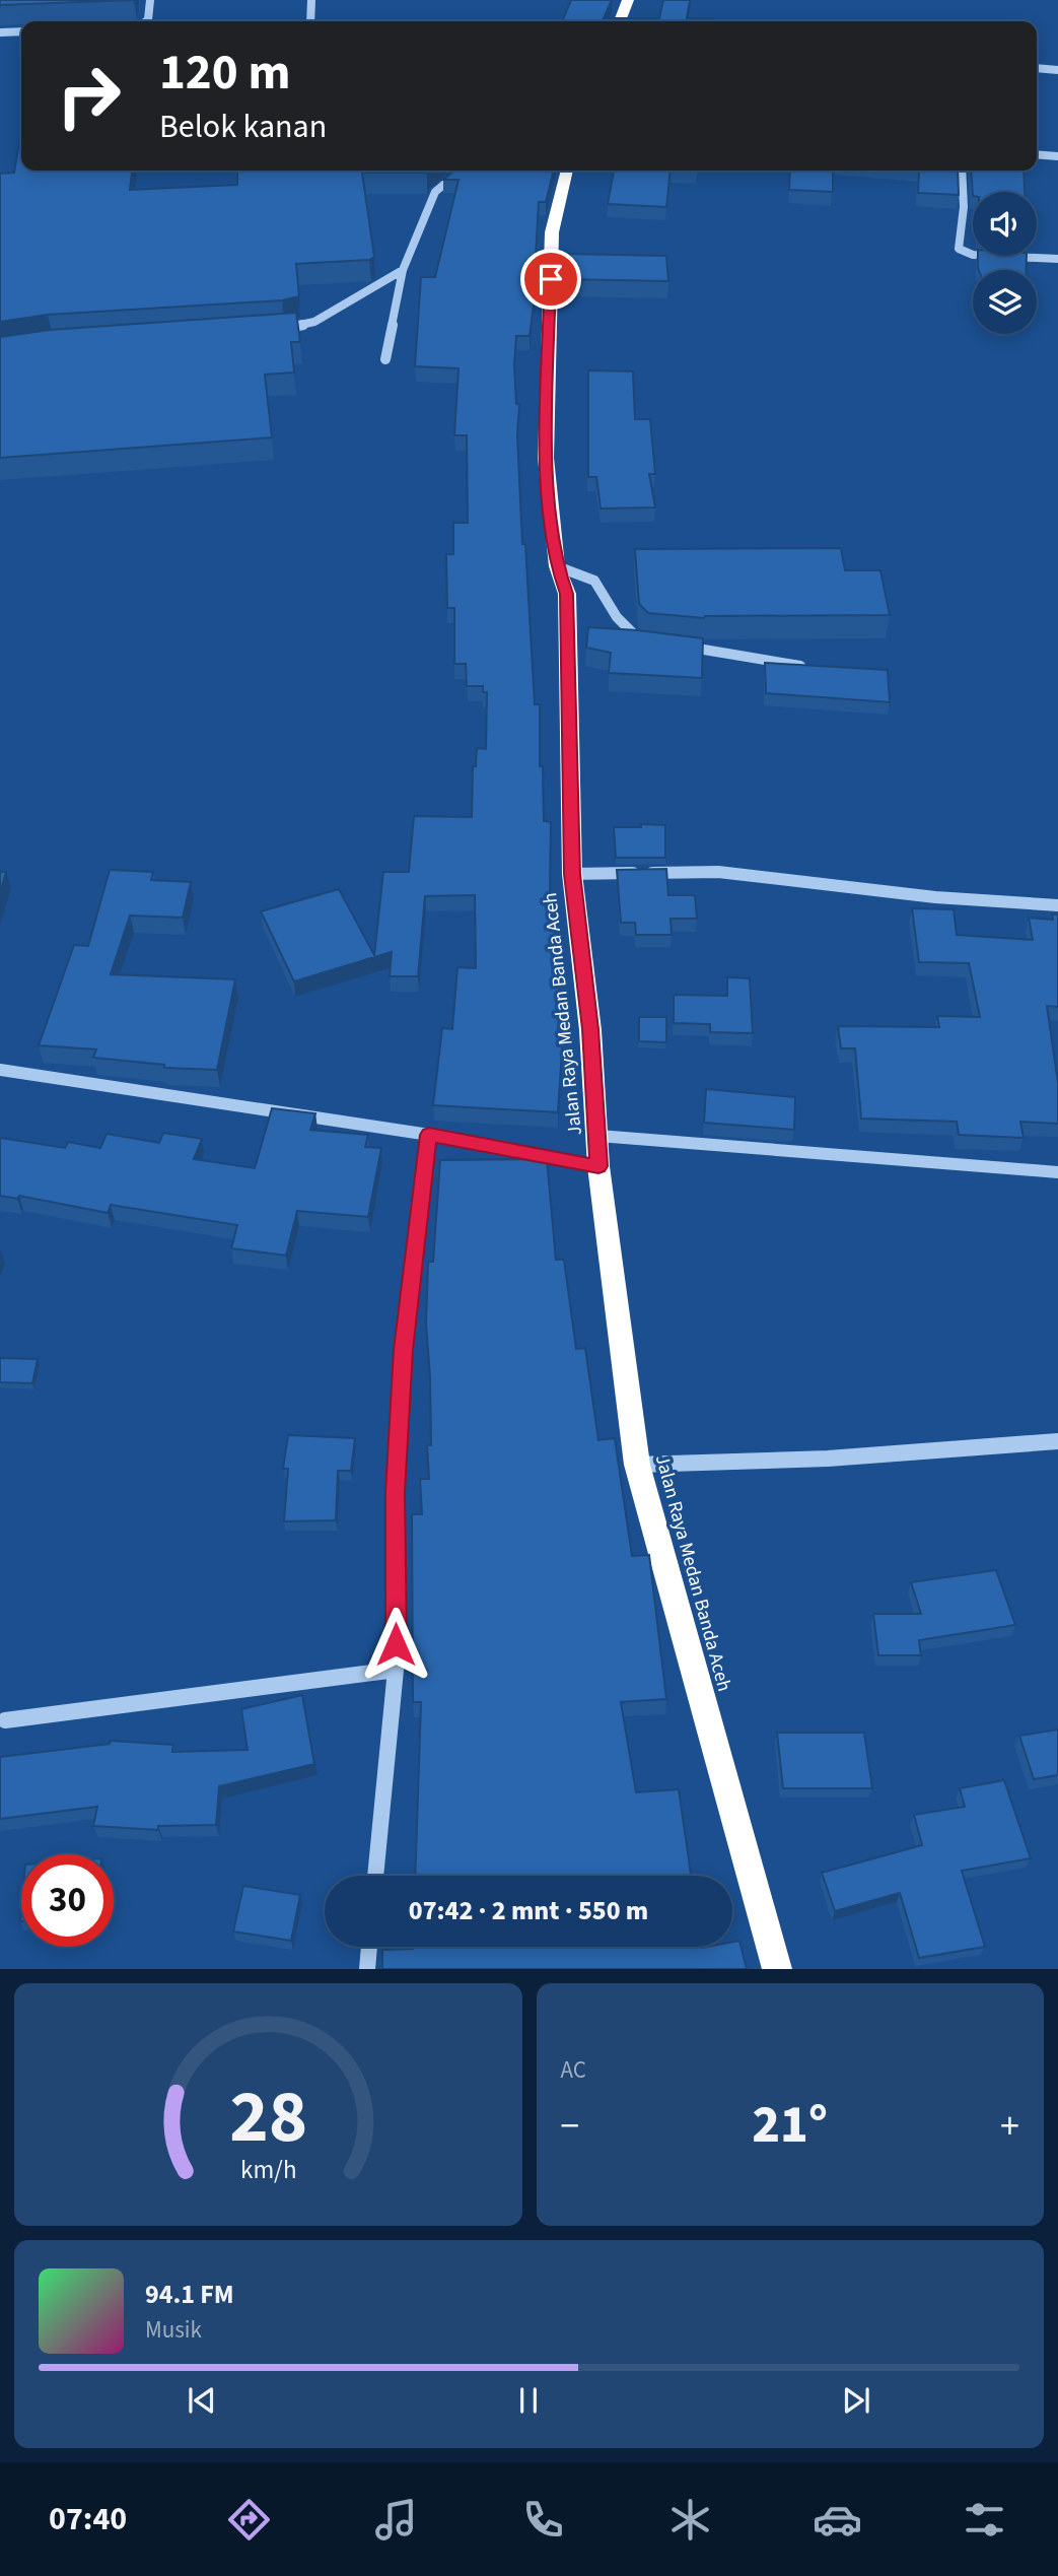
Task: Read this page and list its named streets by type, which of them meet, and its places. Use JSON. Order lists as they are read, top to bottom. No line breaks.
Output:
{"streets":{"highway":["Jalan Raya Medan Banda Aceh"]},"page":{"turn":["120 m","Belok kanan"],"limit":"30","trip":"07:42 · 2 mnt · 550 m","tile":"AC","heat":["−","21°","+"],"song":["94.1 FM","Musik"],"tabs":"07:40","gauge":["28","km/h"]}}
